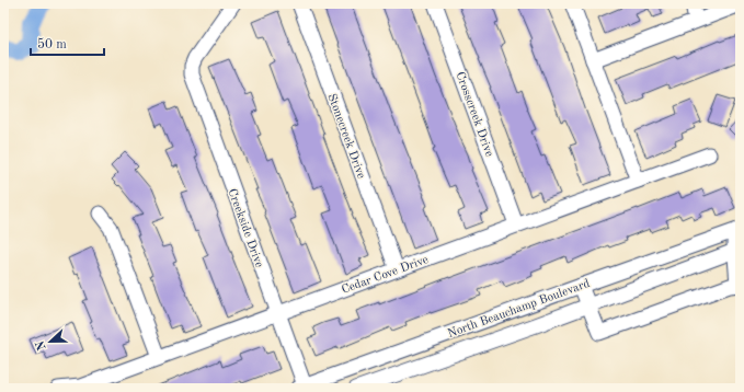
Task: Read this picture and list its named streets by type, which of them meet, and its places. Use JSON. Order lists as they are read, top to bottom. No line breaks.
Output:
{"streets":{"street":["Crosscreek Drive","Stonecreek Drive","Creekside Drive","Cedar Cove Drive","North Beauchamp Boulevard"]},"crossings":[["Crosscreek Drive","Cedar Cove Drive"],["Stonecreek Drive","Cedar Cove Drive"],["Creekside Drive","Cedar Cove Drive"],["Creekside Drive","North Beauchamp Boulevard"]],"scale_bar":"50 m","north":"left"}
